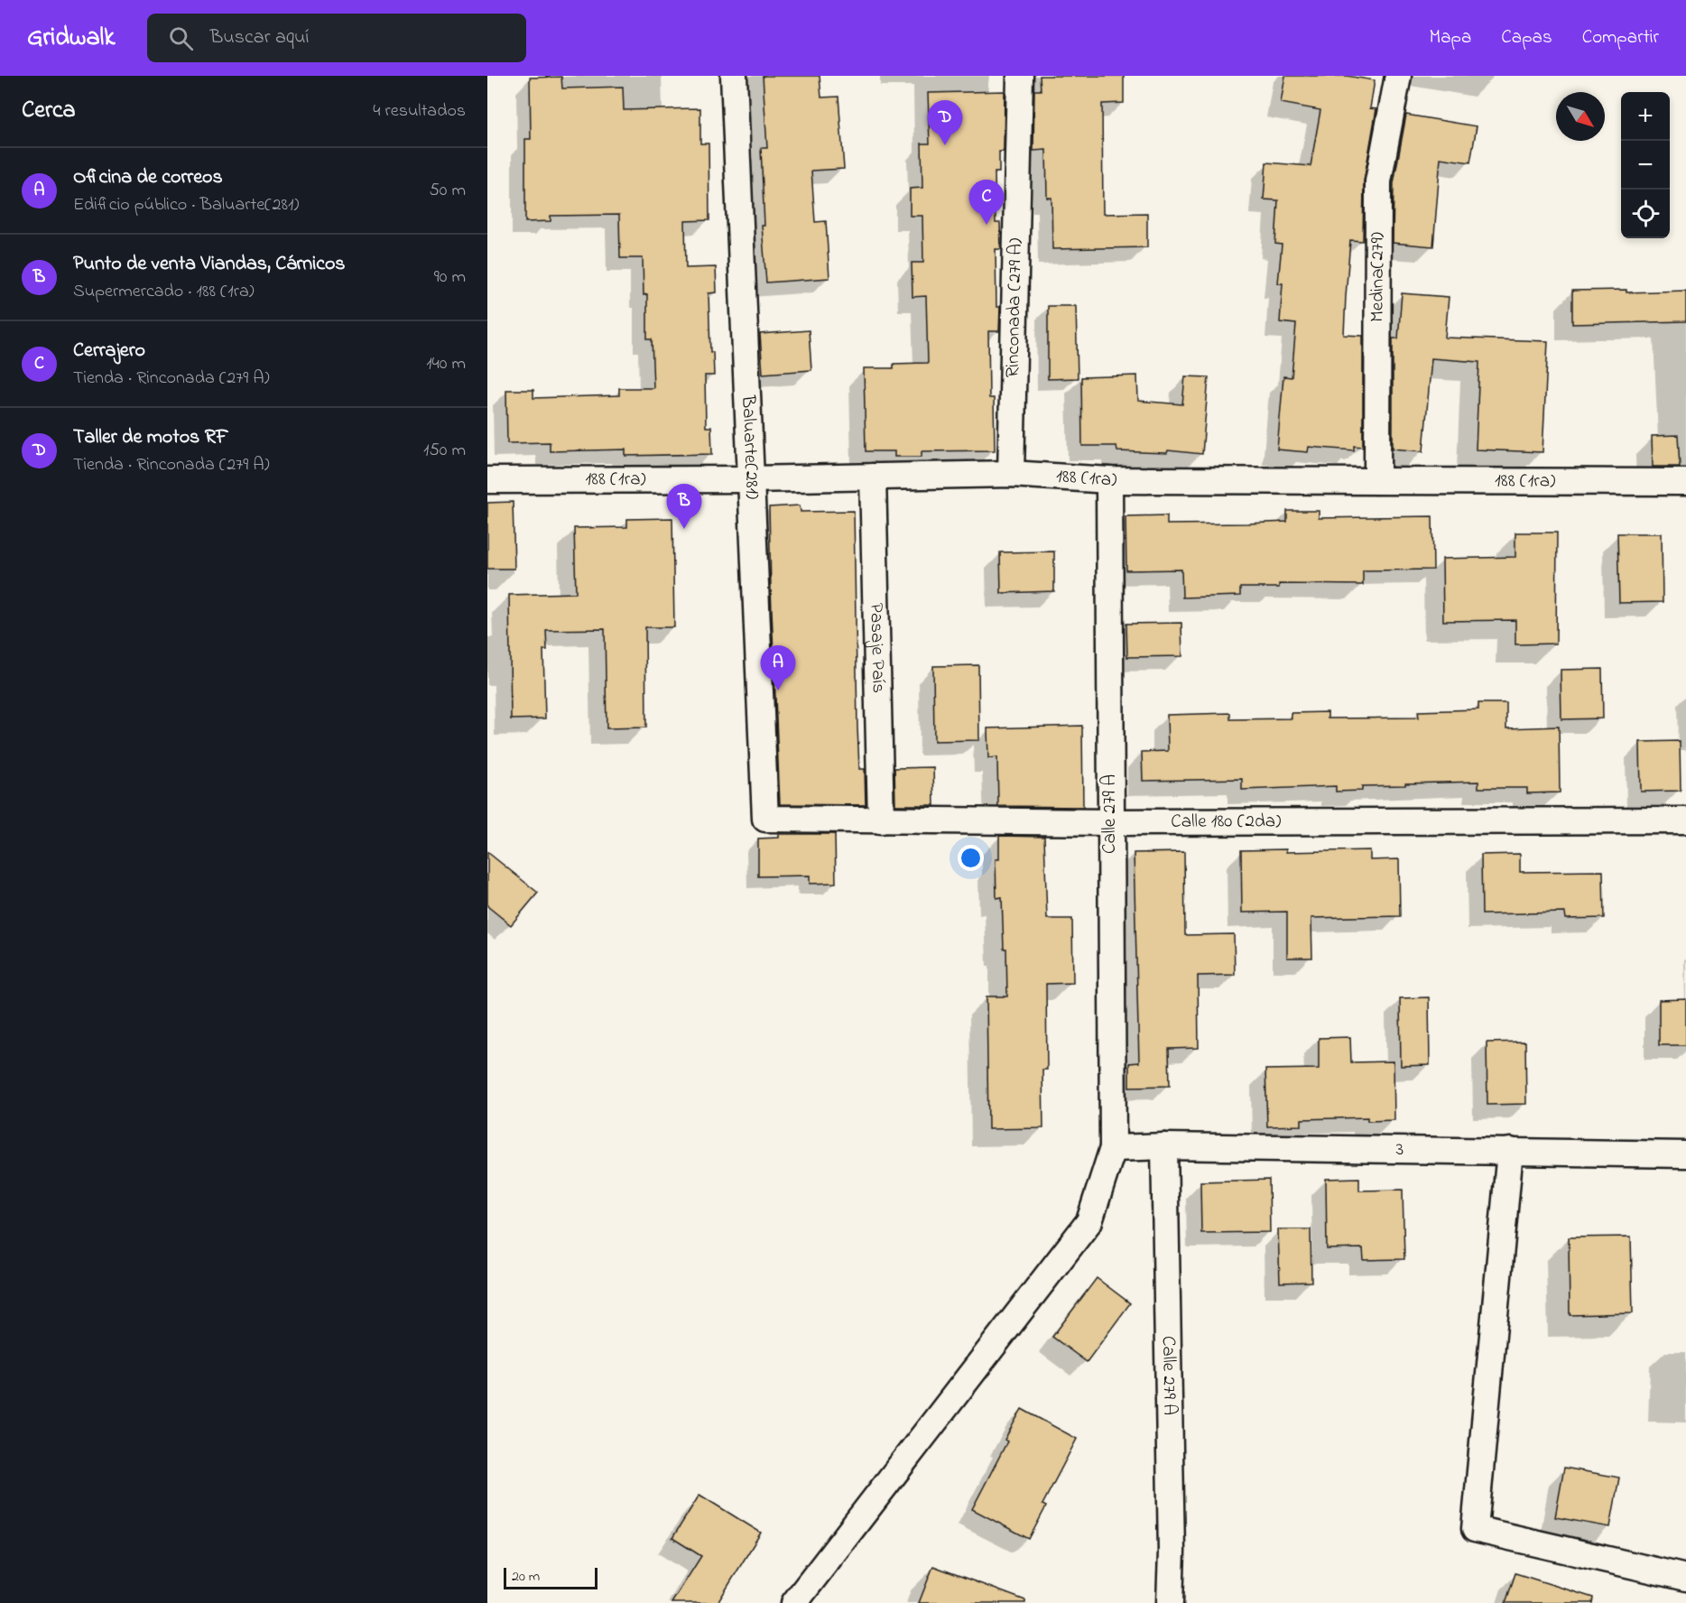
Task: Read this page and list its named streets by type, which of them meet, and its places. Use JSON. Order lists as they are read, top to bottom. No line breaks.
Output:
{"streets":{"street":["Medina(279)","Rinconada (279 A)","Baluarte(281)","188 (1ra)","Pasaje País","Calle 279 A","Calle 180 (2da)","3"]},"crossings":[["Medina(279)","188 (1ra)"],["Rinconada (279 A)","188 (1ra)"],["Baluarte(281)","188 (1ra)"],["Baluarte(281)","Calle 180 (2da)"],["188 (1ra)","Pasaje País"],["188 (1ra)","Calle 279 A"],["Pasaje País","Calle 180 (2da)"],["Calle 279 A","Calle 180 (2da)"],["Calle 279 A","3"]],"scale_bar":"20 m","north":"bottom right","page":{"header":"Gridwalk","search":"Buscar aquí","nav":["Mapa","Capas","Compartir"],"heading":["Cerca","4 resultados"],"map_buttons":["+","−"],"pins":["D","C","B","A"],"list":[{"mark":"A","name":"Oficina de correos","note":"Edificio público · Baluarte(281)","value":"50 m"},{"mark":"B","name":"Punto de venta Viandas, Cárnicos","note":"Supermercado · 188 (1ra)","value":"90 m"},{"mark":"C","name":"Cerrajero","note":"Tienda · Rinconada (279 A)","value":"140 m"},{"mark":"D","name":"Taller de motos RF","note":"Tienda · Rinconada (279 A)","value":"150 m"}],"scale":"20 m"}}
